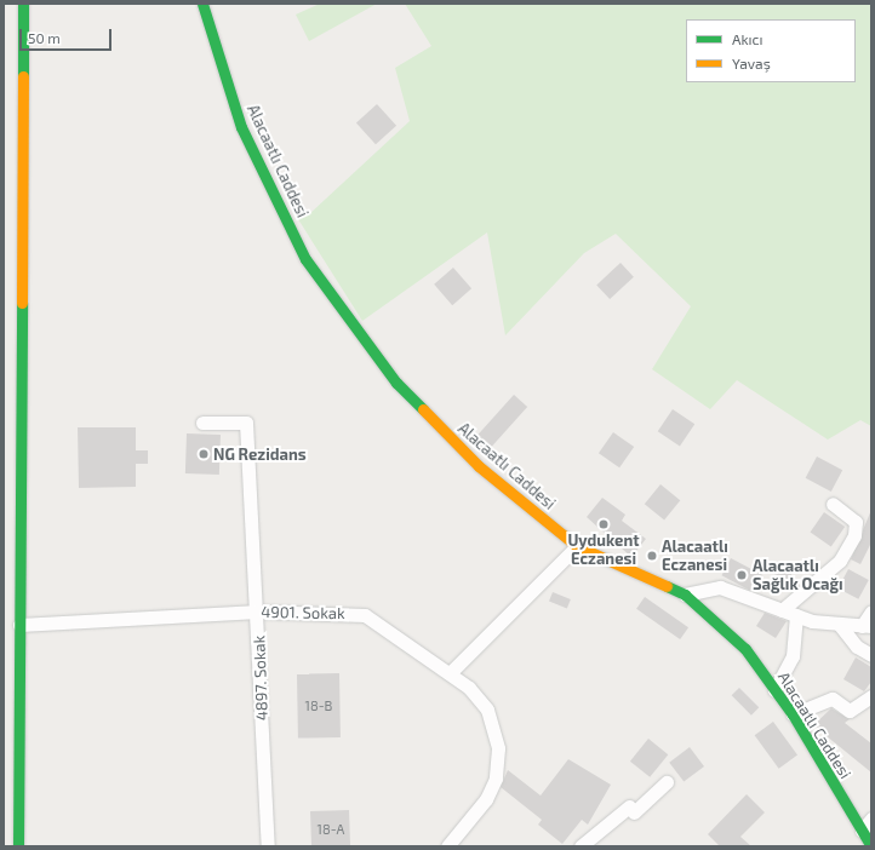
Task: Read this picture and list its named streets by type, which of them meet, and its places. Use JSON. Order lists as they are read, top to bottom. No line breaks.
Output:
{"streets":{"street":["Alacaatlı Caddesi","4901. Sokak","4897. Sokak"]},"crossings":[["4901. Sokak","4897. Sokak"]],"places":["NG Rezidans","Uydukent Eczanesi","Alacaatlı Eczanesi","Alacaatlı Sağlık Ocağı"],"house_numbers":["18-B","18-A"],"legend":["Akıcı","Yavaş"],"scale_bar":"50 m"}
